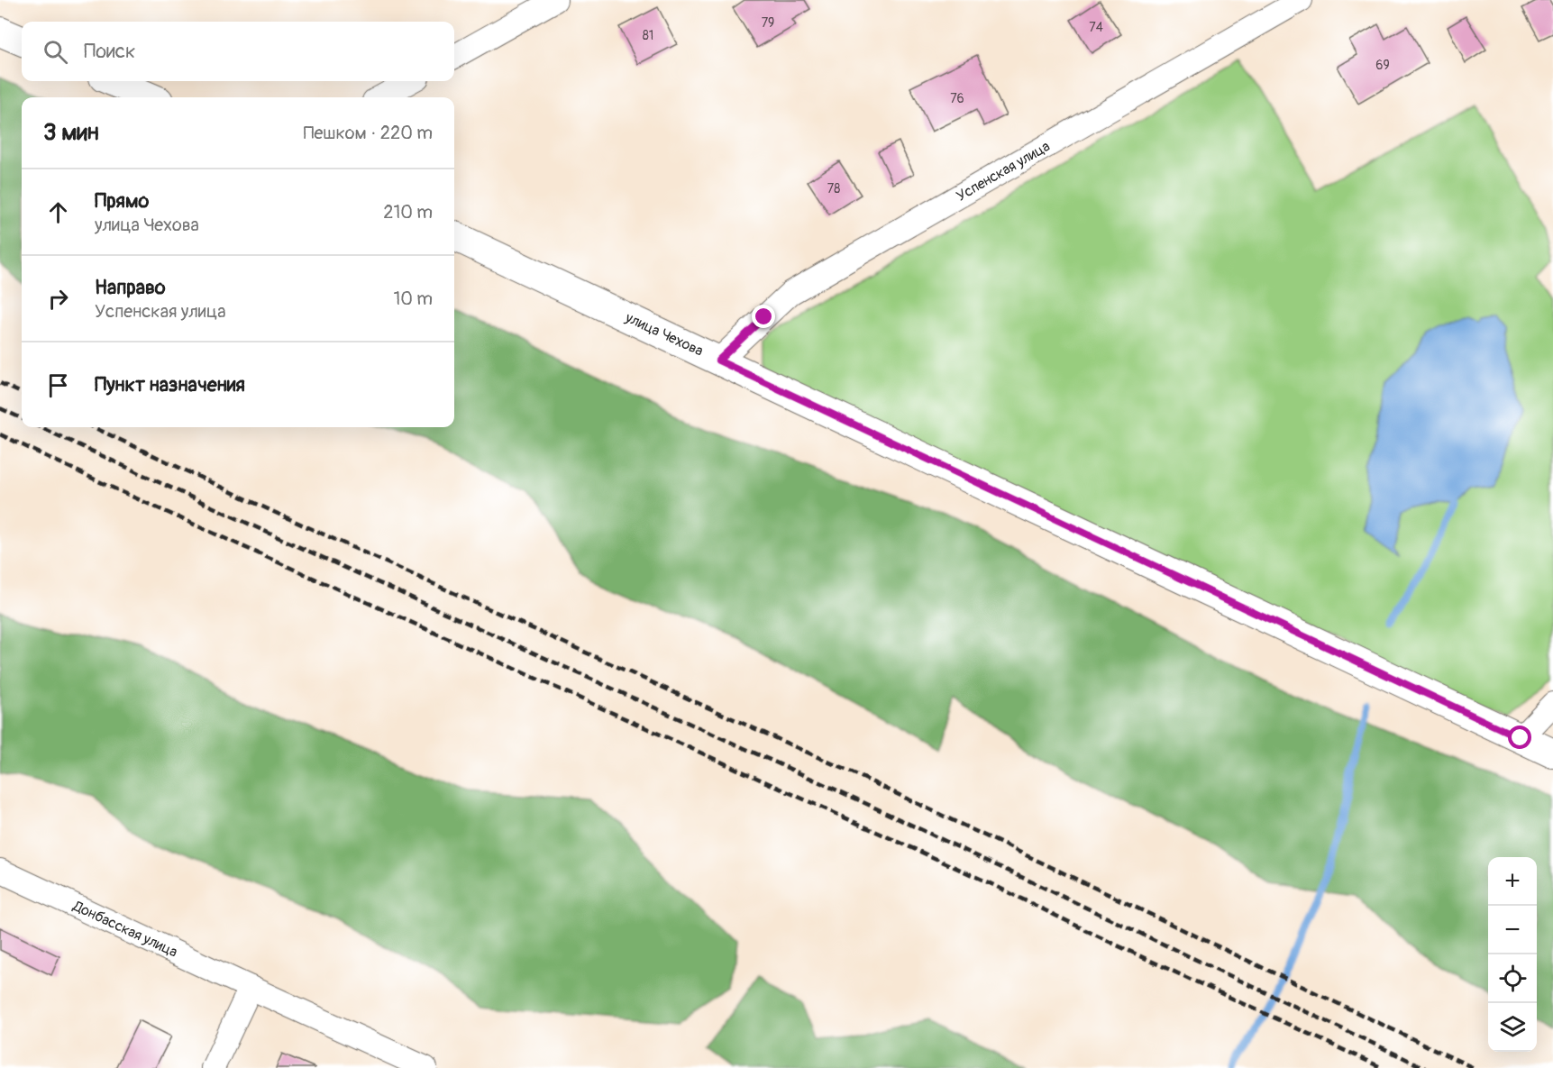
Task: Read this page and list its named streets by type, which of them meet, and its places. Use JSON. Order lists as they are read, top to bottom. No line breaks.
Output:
{"streets":{"street":["Успенская улица","улица Чехова","Донбасская улица"]},"crossings":[["Успенская улица","улица Чехова"]],"house_numbers":["79","74","81","69","76","78"],"page":{"search":"Поиск","heading":["3 мин","Пешком · 220 m"],"list":[["Прямо","улица Чехова","210 m"],["Направо","Успенская улица","10 m"],"Пункт назначения"],"map_buttons":["+","−"]}}
